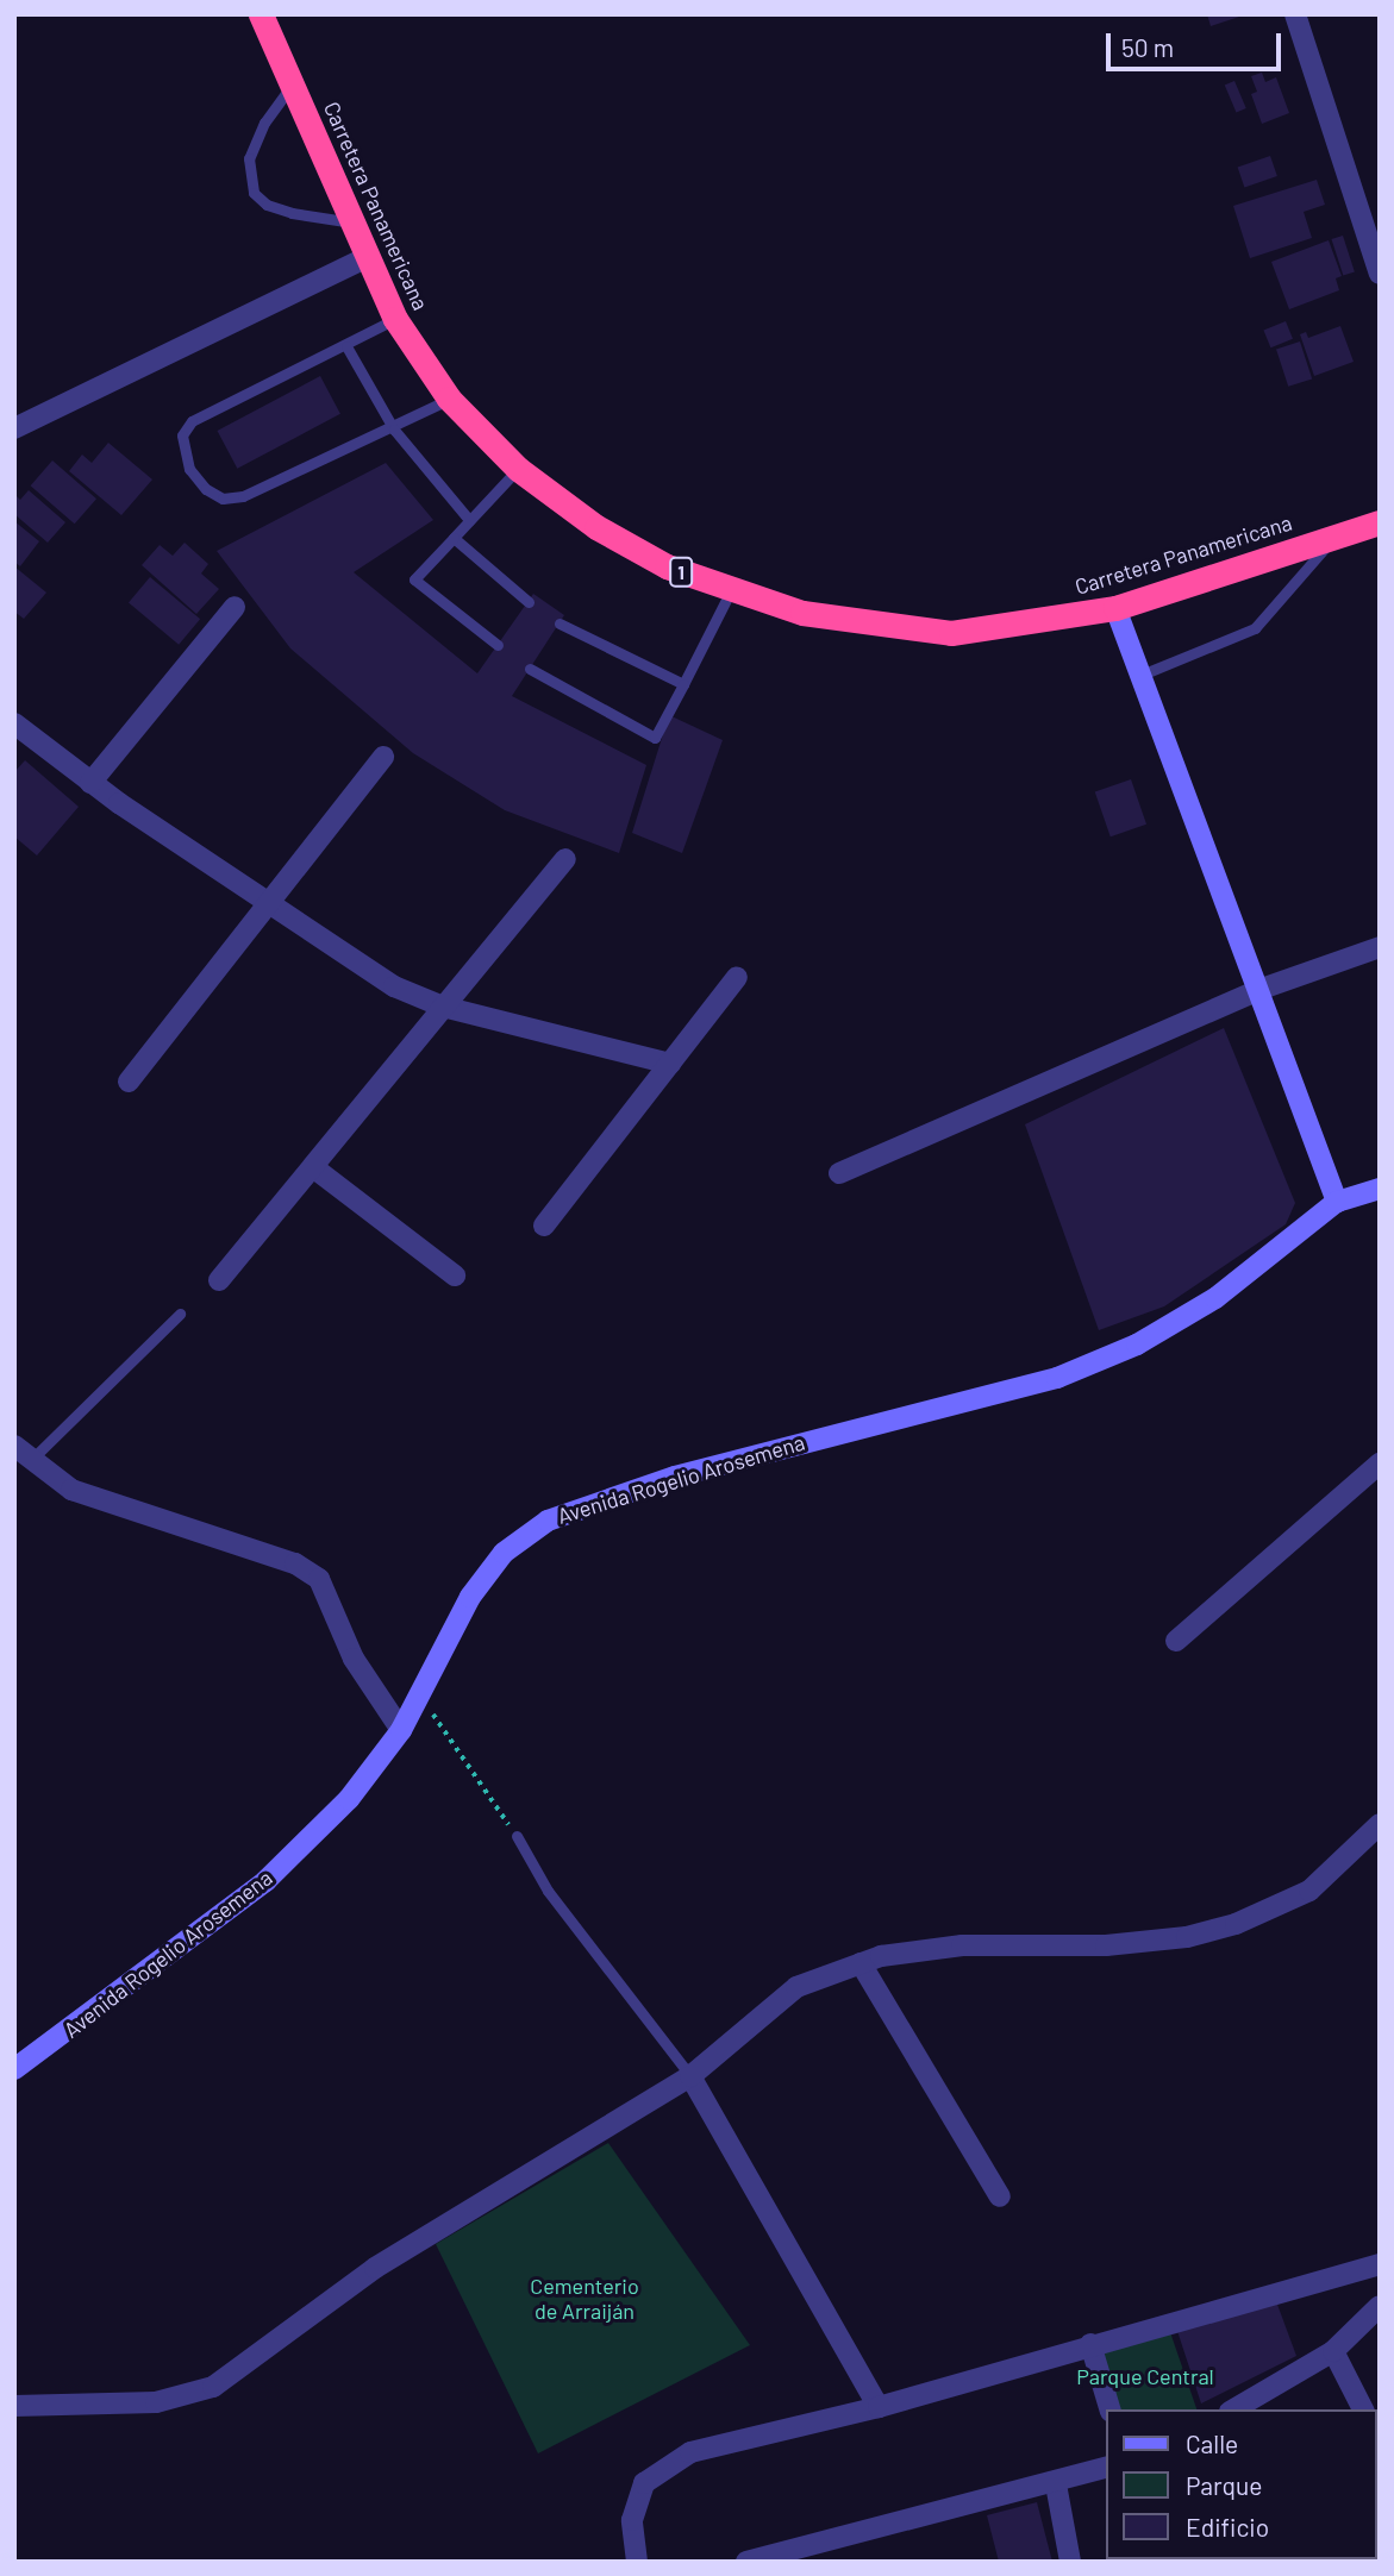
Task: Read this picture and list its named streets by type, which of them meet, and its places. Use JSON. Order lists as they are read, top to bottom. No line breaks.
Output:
{"streets":{"highway":["Carretera Panamericana","1"],"street":["Avenida Rogelio Arosemena"]},"parks":["Cementerio de Arraiján","Parque Central"],"legend":["Calle","Parque","Edificio"],"scale_bar":"50 m"}
